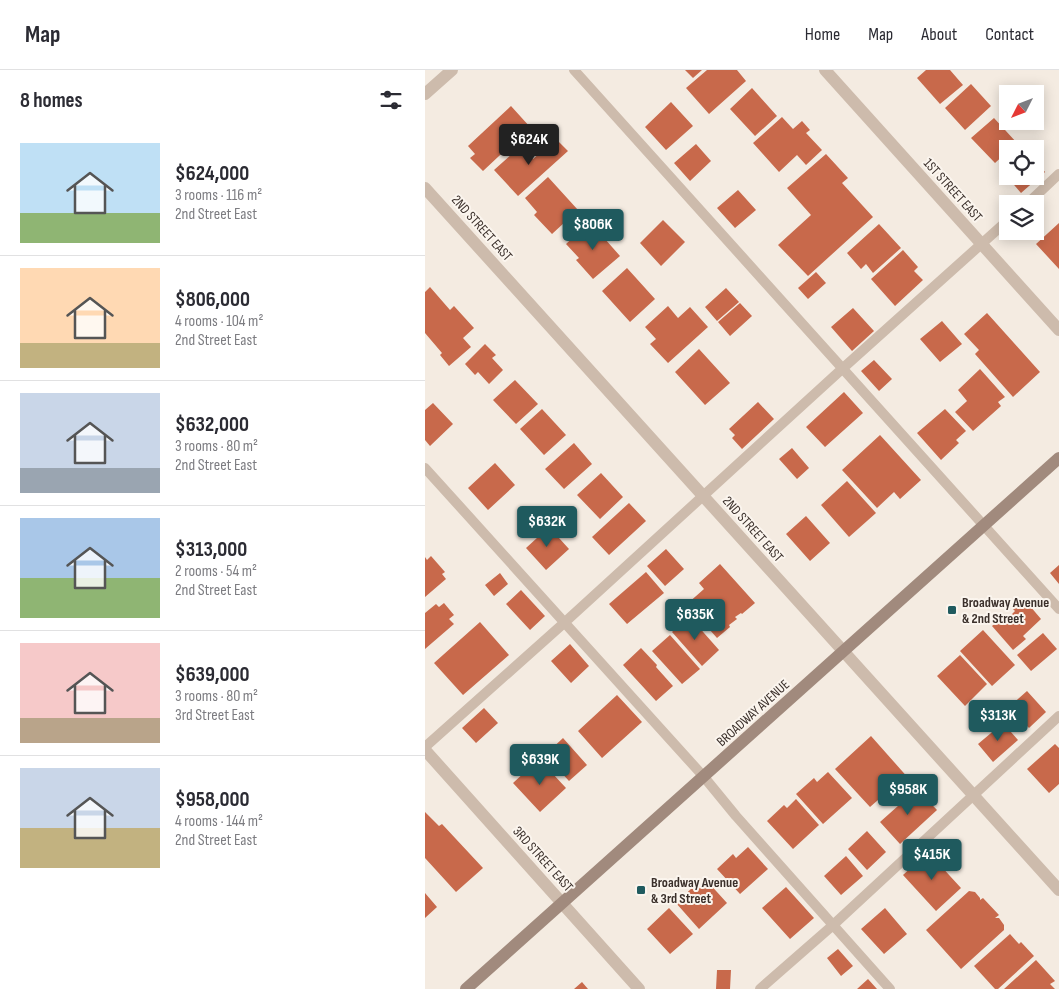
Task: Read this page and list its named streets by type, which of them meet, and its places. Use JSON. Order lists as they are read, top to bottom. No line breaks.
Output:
{"streets":{"main road":["BROADWAY AVENUE"],"street":["1ST STREET EAST","2ND STREET EAST","3RD STREET EAST"]},"crossings":[["2ND STREET EAST","BROADWAY AVENUE"],["BROADWAY AVENUE","3RD STREET EAST"]],"places":{"transit":["Broadway Avenue & 2nd Street","Broadway Avenue & 3rd Street"]},"north":"bottom left","page":{"header":"Map","nav":["Home","Map","About","Contact"],"heading":"8 homes","price":["$624K","$806K","$632K","$635K","$313K","$639K","$958K","$415K"],"list":[{"name":"$624,000","note":"3 rooms · 116 m² · 2nd Street East"},{"name":"$806,000","note":"4 rooms · 104 m² · 2nd Street East"},{"name":"$632,000","note":"3 rooms · 80 m² · 2nd Street East"},{"name":"$313,000","note":"2 rooms · 54 m² · 2nd Street East"},{"name":"$639,000","note":"3 rooms · 80 m² · 3rd Street East"},{"name":"$958,000","note":"4 rooms · 144 m² · 2nd Street East"}]}}
